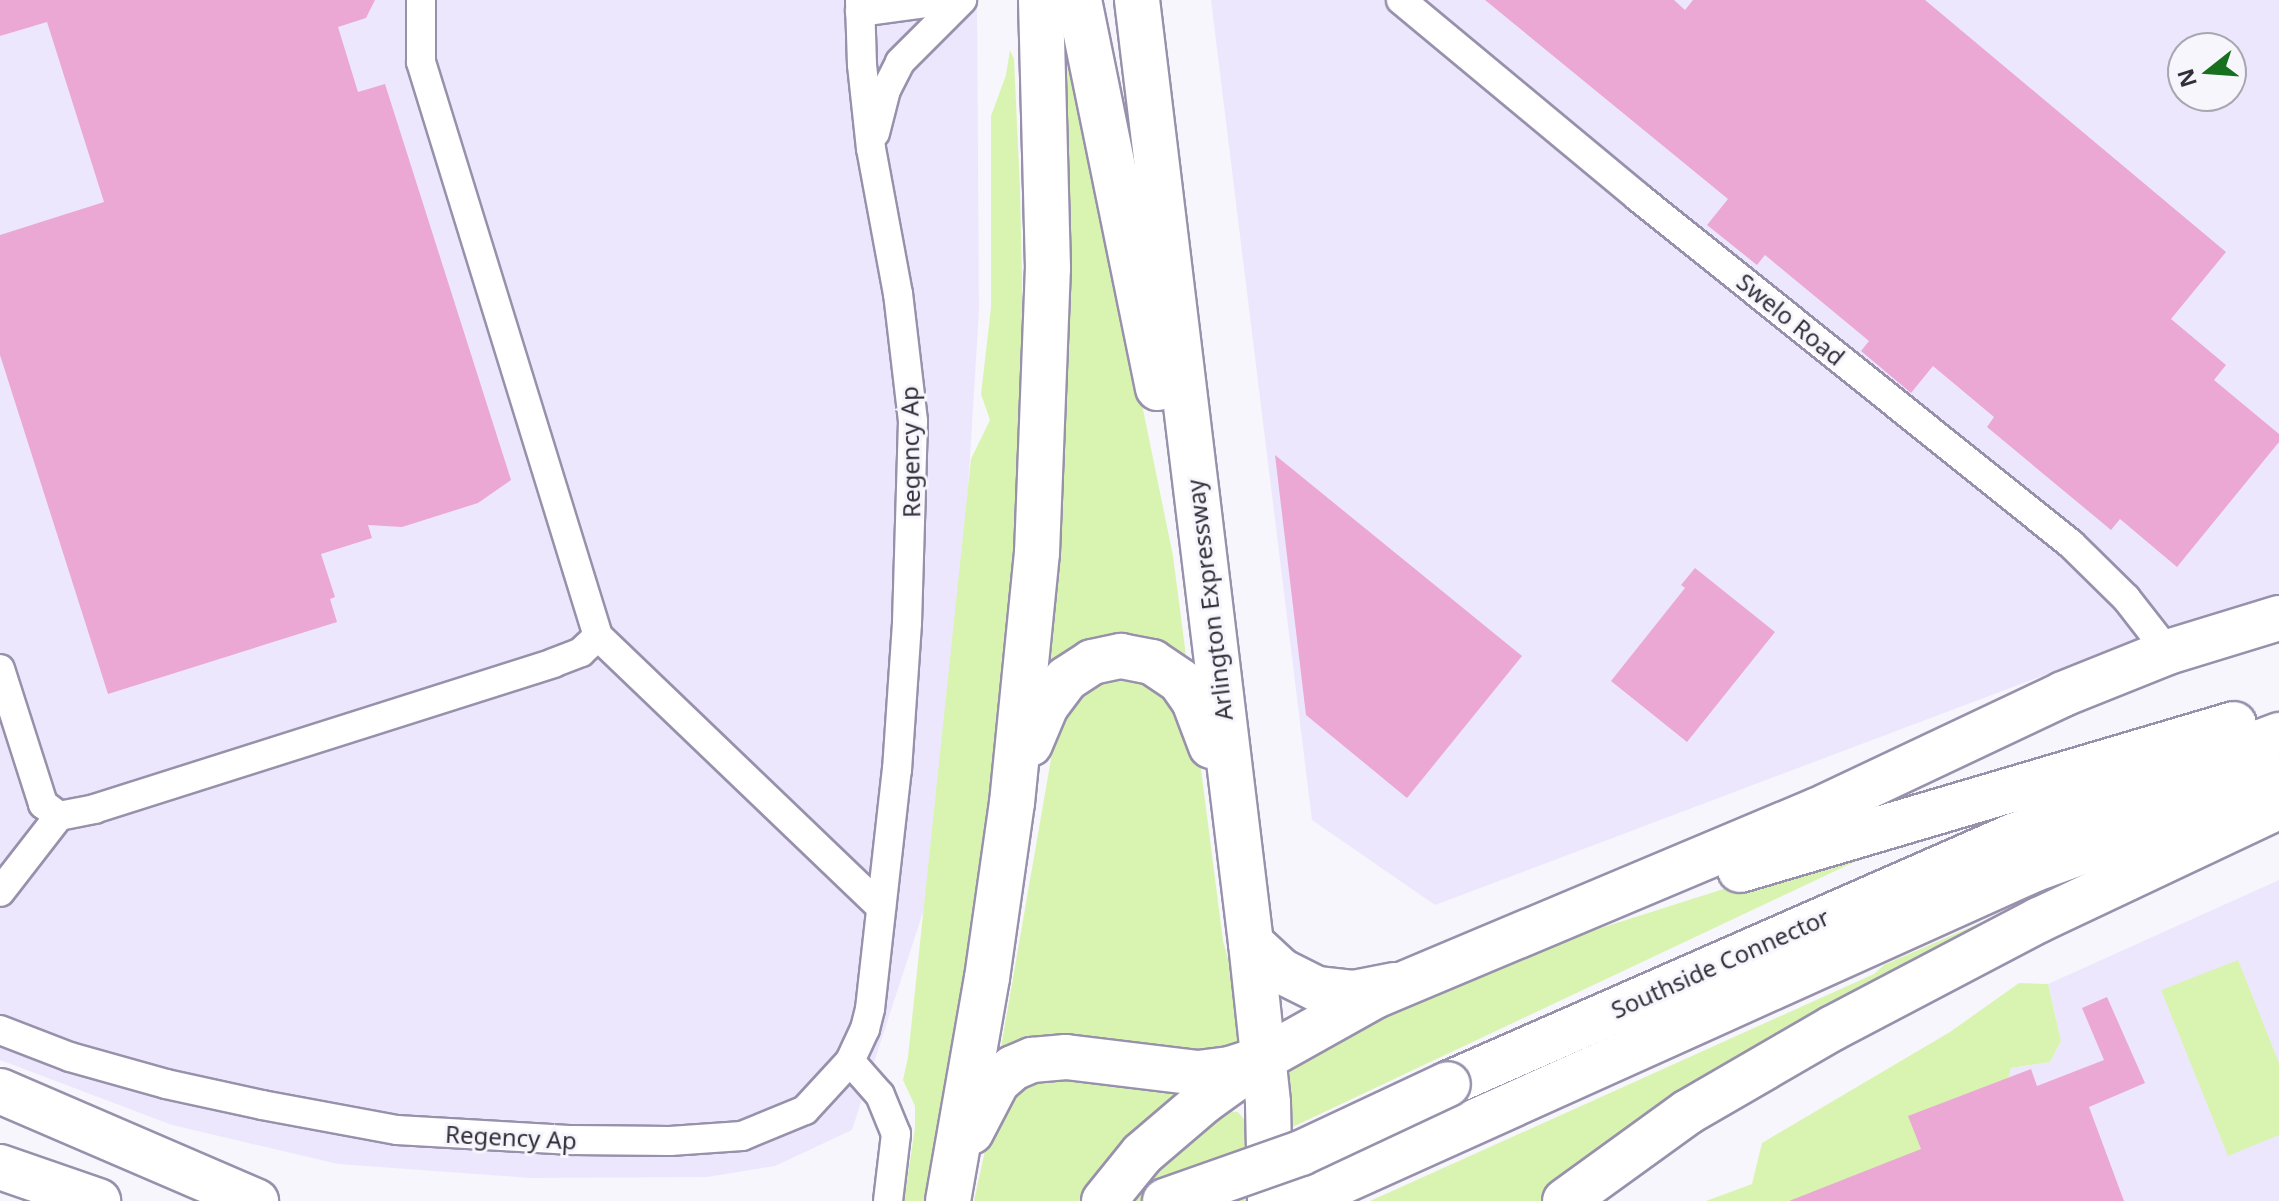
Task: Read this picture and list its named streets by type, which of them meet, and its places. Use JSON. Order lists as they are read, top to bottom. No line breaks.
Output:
{"streets":{"highway":["Arlington Expressway","Southside Connector"],"street":["Swelo Road","Regency Ap"]},"north":"left"}
